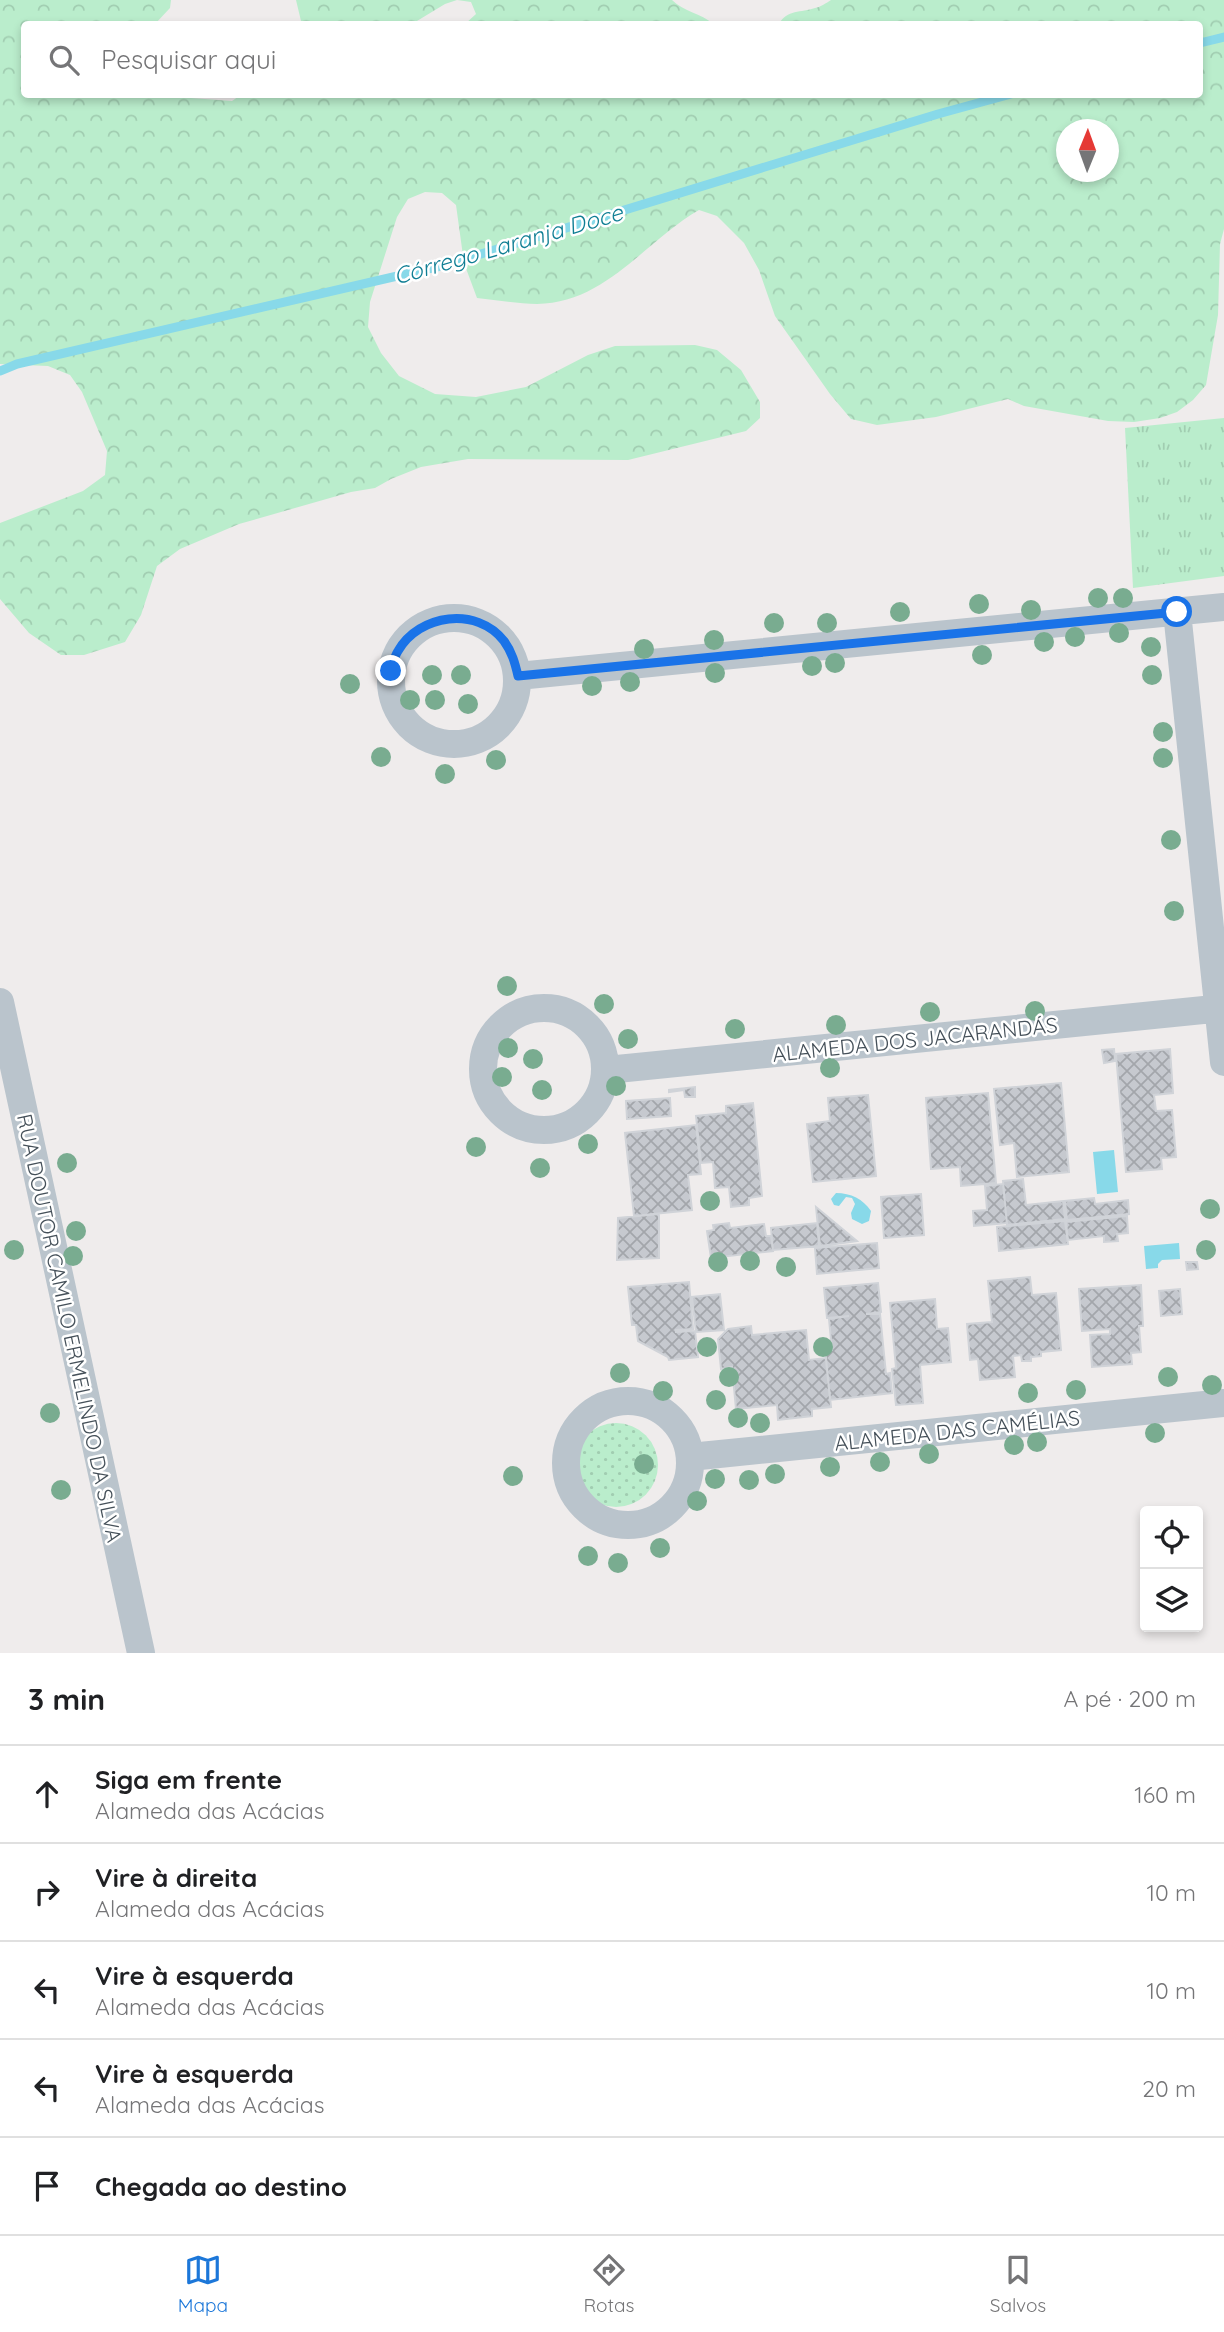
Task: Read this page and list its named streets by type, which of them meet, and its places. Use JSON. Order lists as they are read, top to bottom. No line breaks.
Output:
{"streets":{"street":["ALAMEDA DOS JACARANDÁS","RUA DOUTOR CAMILO ERMELINDO DA SILVA","ALAMEDA DAS CAMÉLIAS"]},"water":["Córrego Laranja Doce"],"north":"top","page":{"search":"Pesquisar aqui","heading":["3 min","A pé · 200 m"],"list":[["Siga em frente","Alameda das Acácias","160 m"],["Vire à direita","Alameda das Acácias","10 m"],["Vire à esquerda","Alameda das Acácias","10 m"],["Vire à esquerda","Alameda das Acácias","20 m"],"Chegada ao destino"],"nav":["Mapa","Rotas","Salvos"]}}
